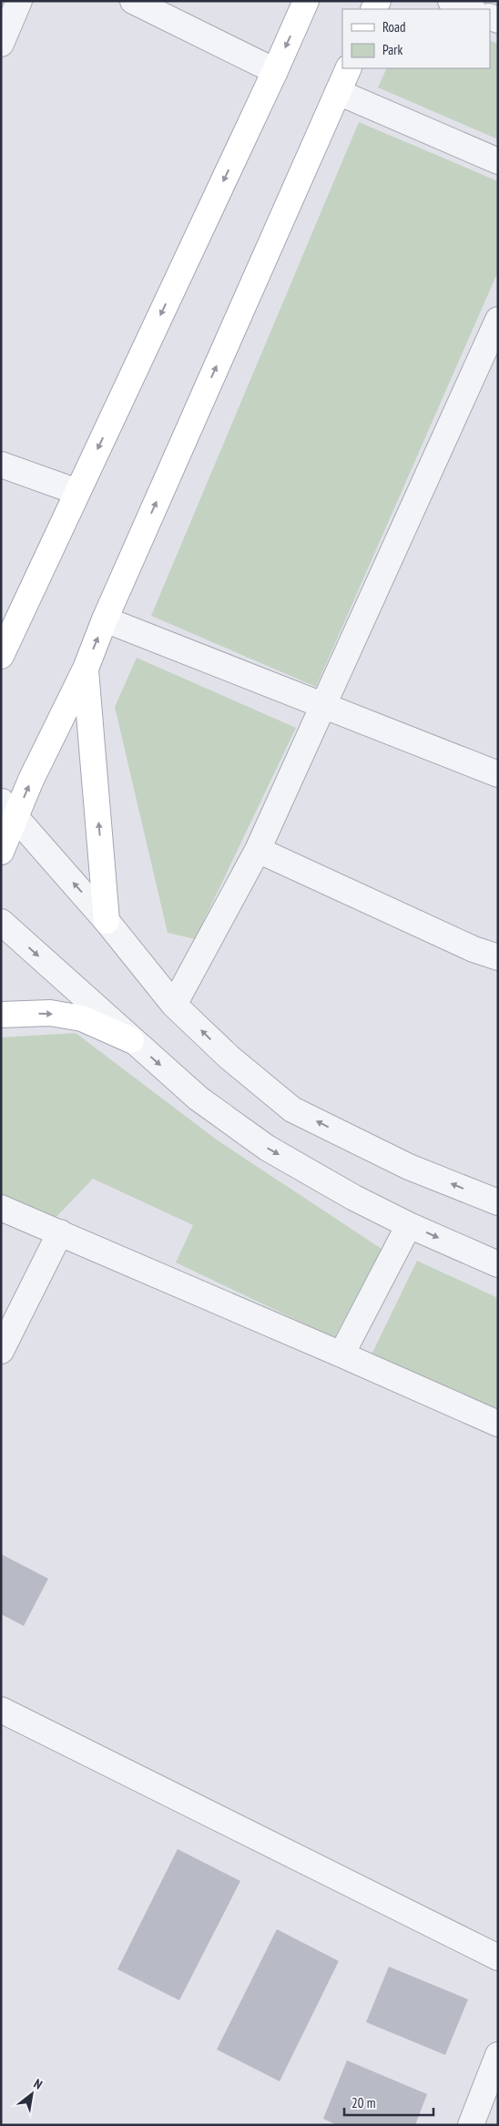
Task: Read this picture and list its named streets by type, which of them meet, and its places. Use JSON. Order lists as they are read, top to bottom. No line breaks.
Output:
{"legend":["Road","Park"],"scale_bar":"20 m","north":"top right"}
